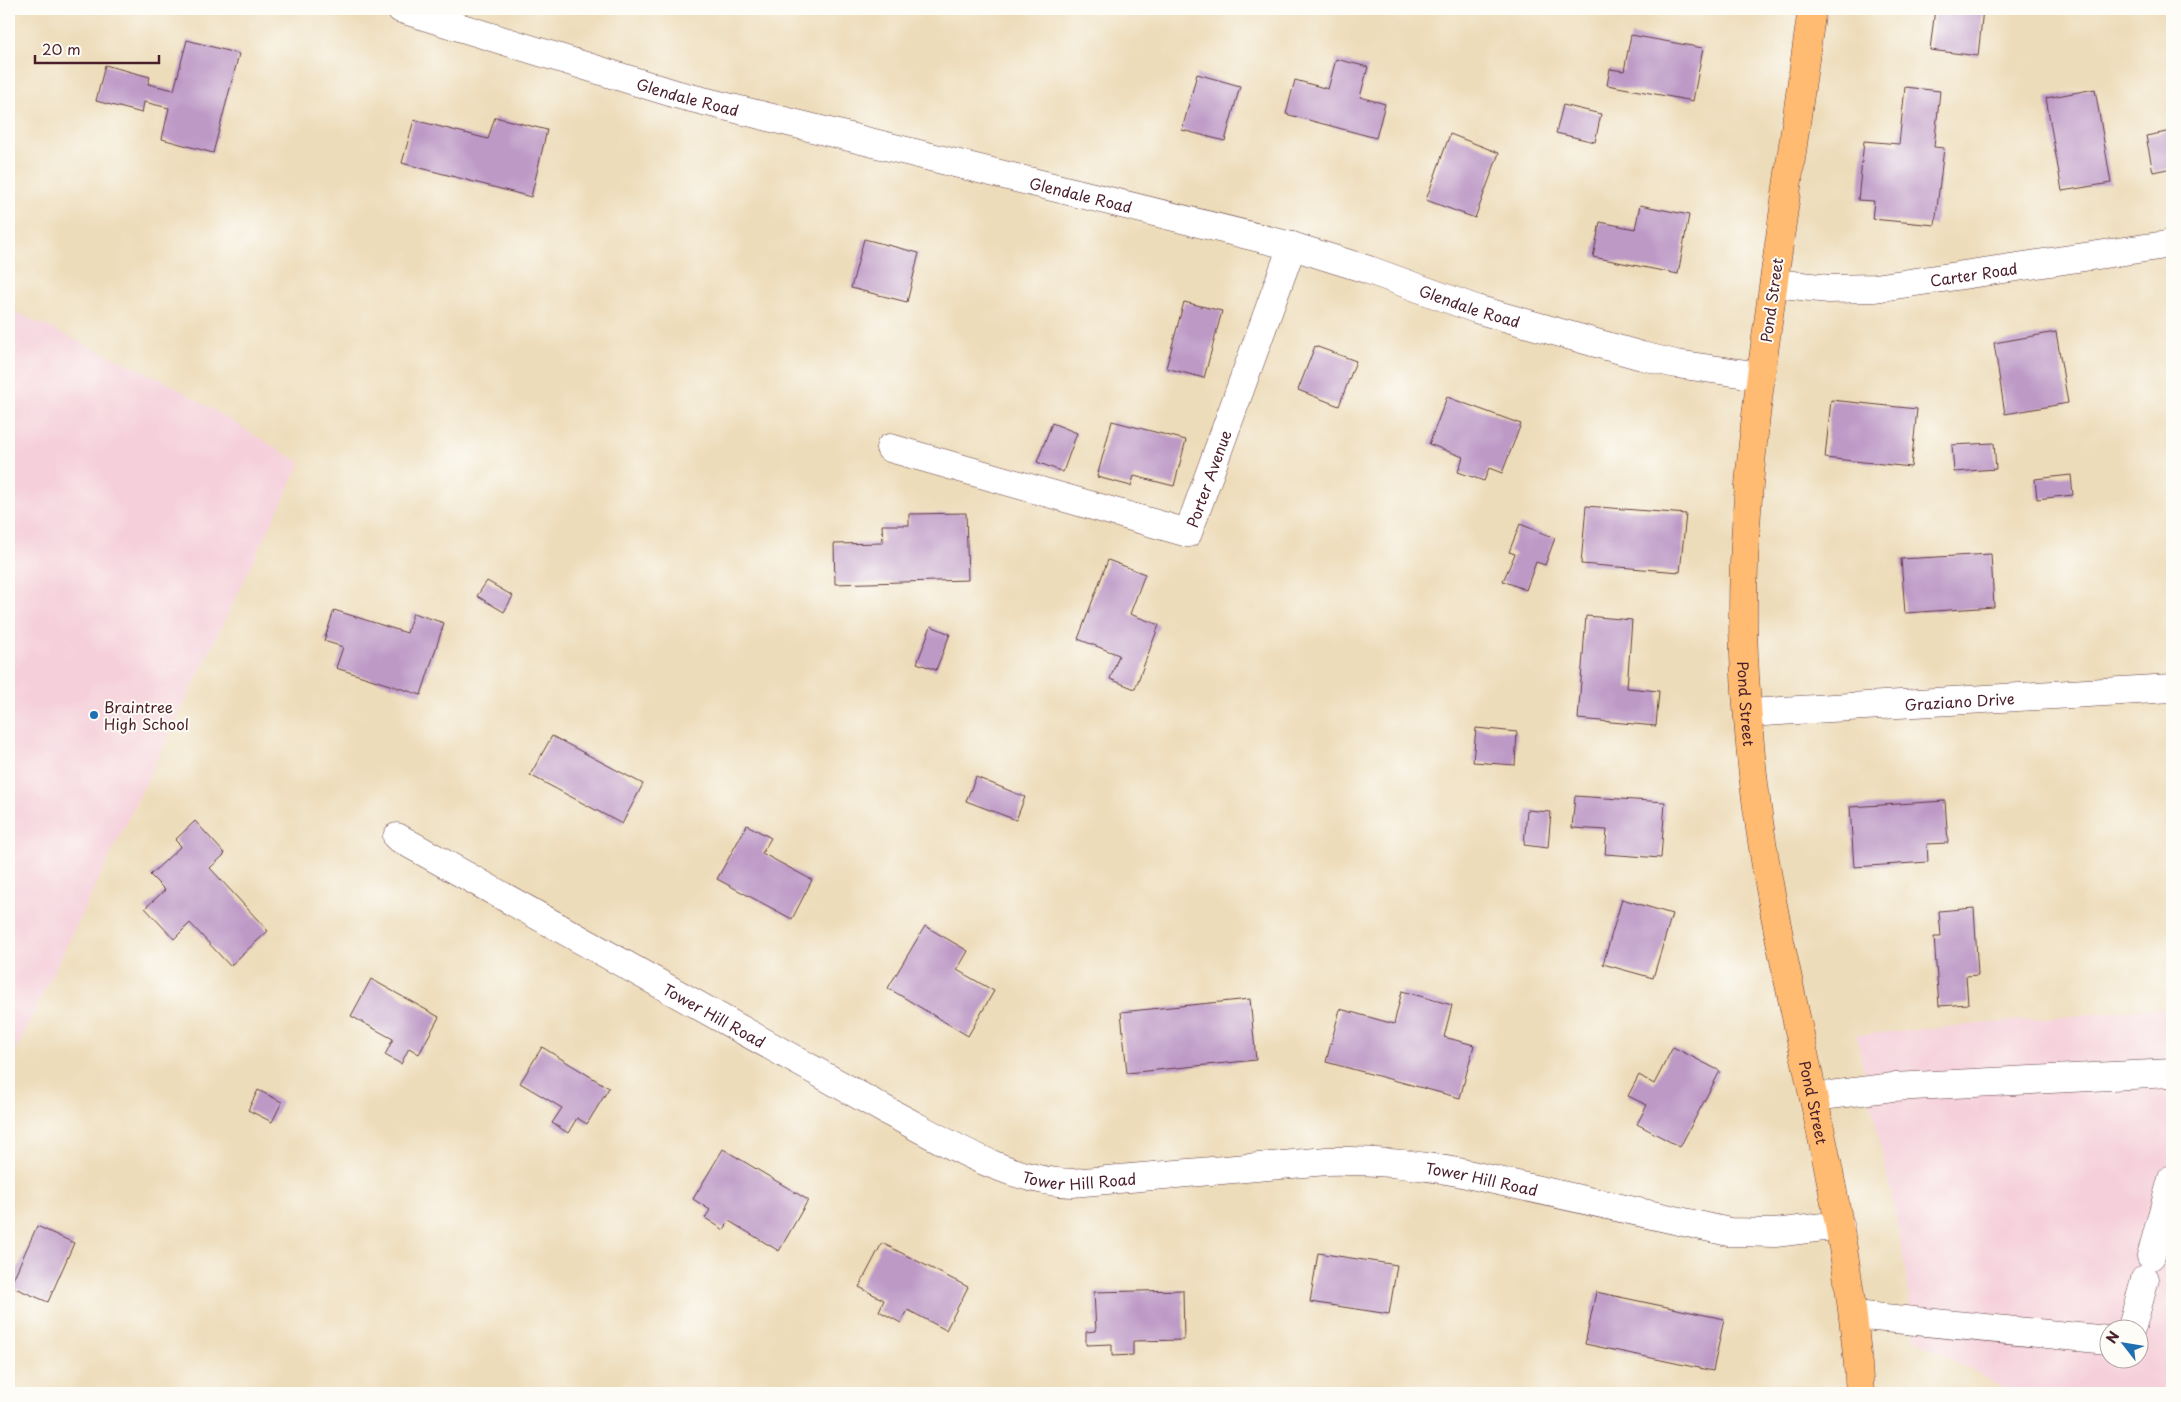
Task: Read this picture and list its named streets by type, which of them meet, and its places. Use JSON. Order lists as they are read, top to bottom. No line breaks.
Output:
{"streets":{"main road":["Pond Street"],"street":["Glendale Road","Carter Road","Porter Avenue","Graziano Drive","Tower Hill Road"]},"crossings":[["Glendale Road","Pond Street"],["Glendale Road","Porter Avenue"],["Carter Road","Pond Street"],["Pond Street","Graziano Drive"],["Pond Street","Tower Hill Road"]],"places":["Braintree High School"],"scale_bar":"20 m","north":"top left"}
